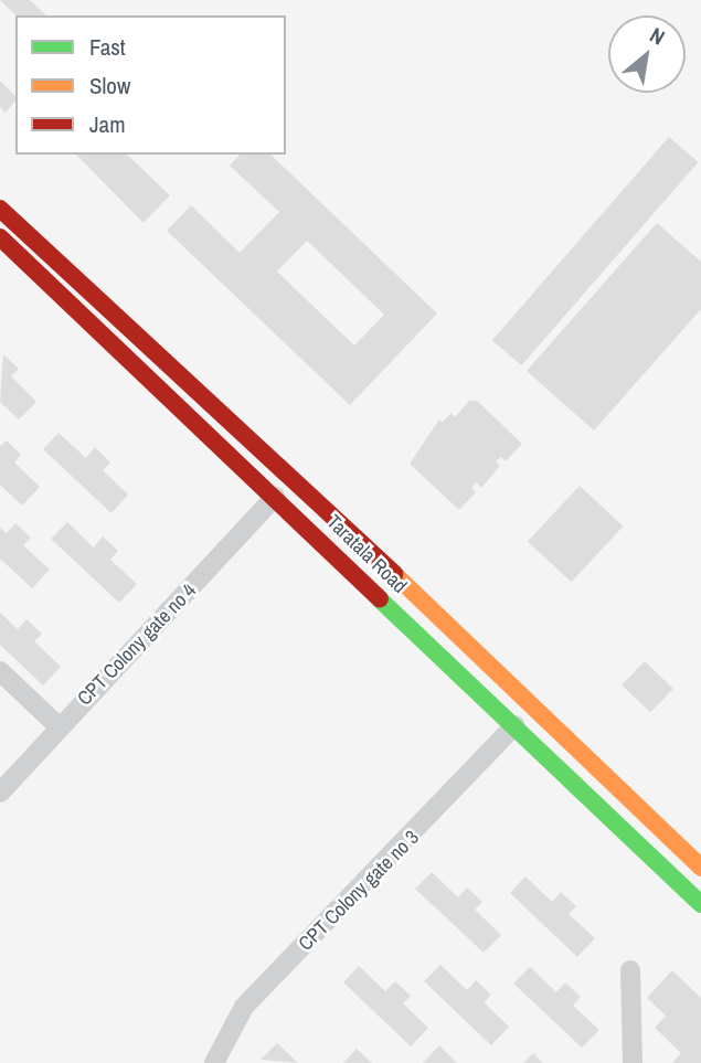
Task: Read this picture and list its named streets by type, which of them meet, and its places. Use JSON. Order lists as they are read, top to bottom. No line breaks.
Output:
{"streets":{"main road":["Taratala Road"],"street":["CPT Colony gate no 4","CPT Colony gate no 3"]},"crossings":[["Taratala Road","CPT Colony gate no 4"],["Taratala Road","CPT Colony gate no 3"]],"legend":["Fast","Slow","Jam"],"north":"top right"}
